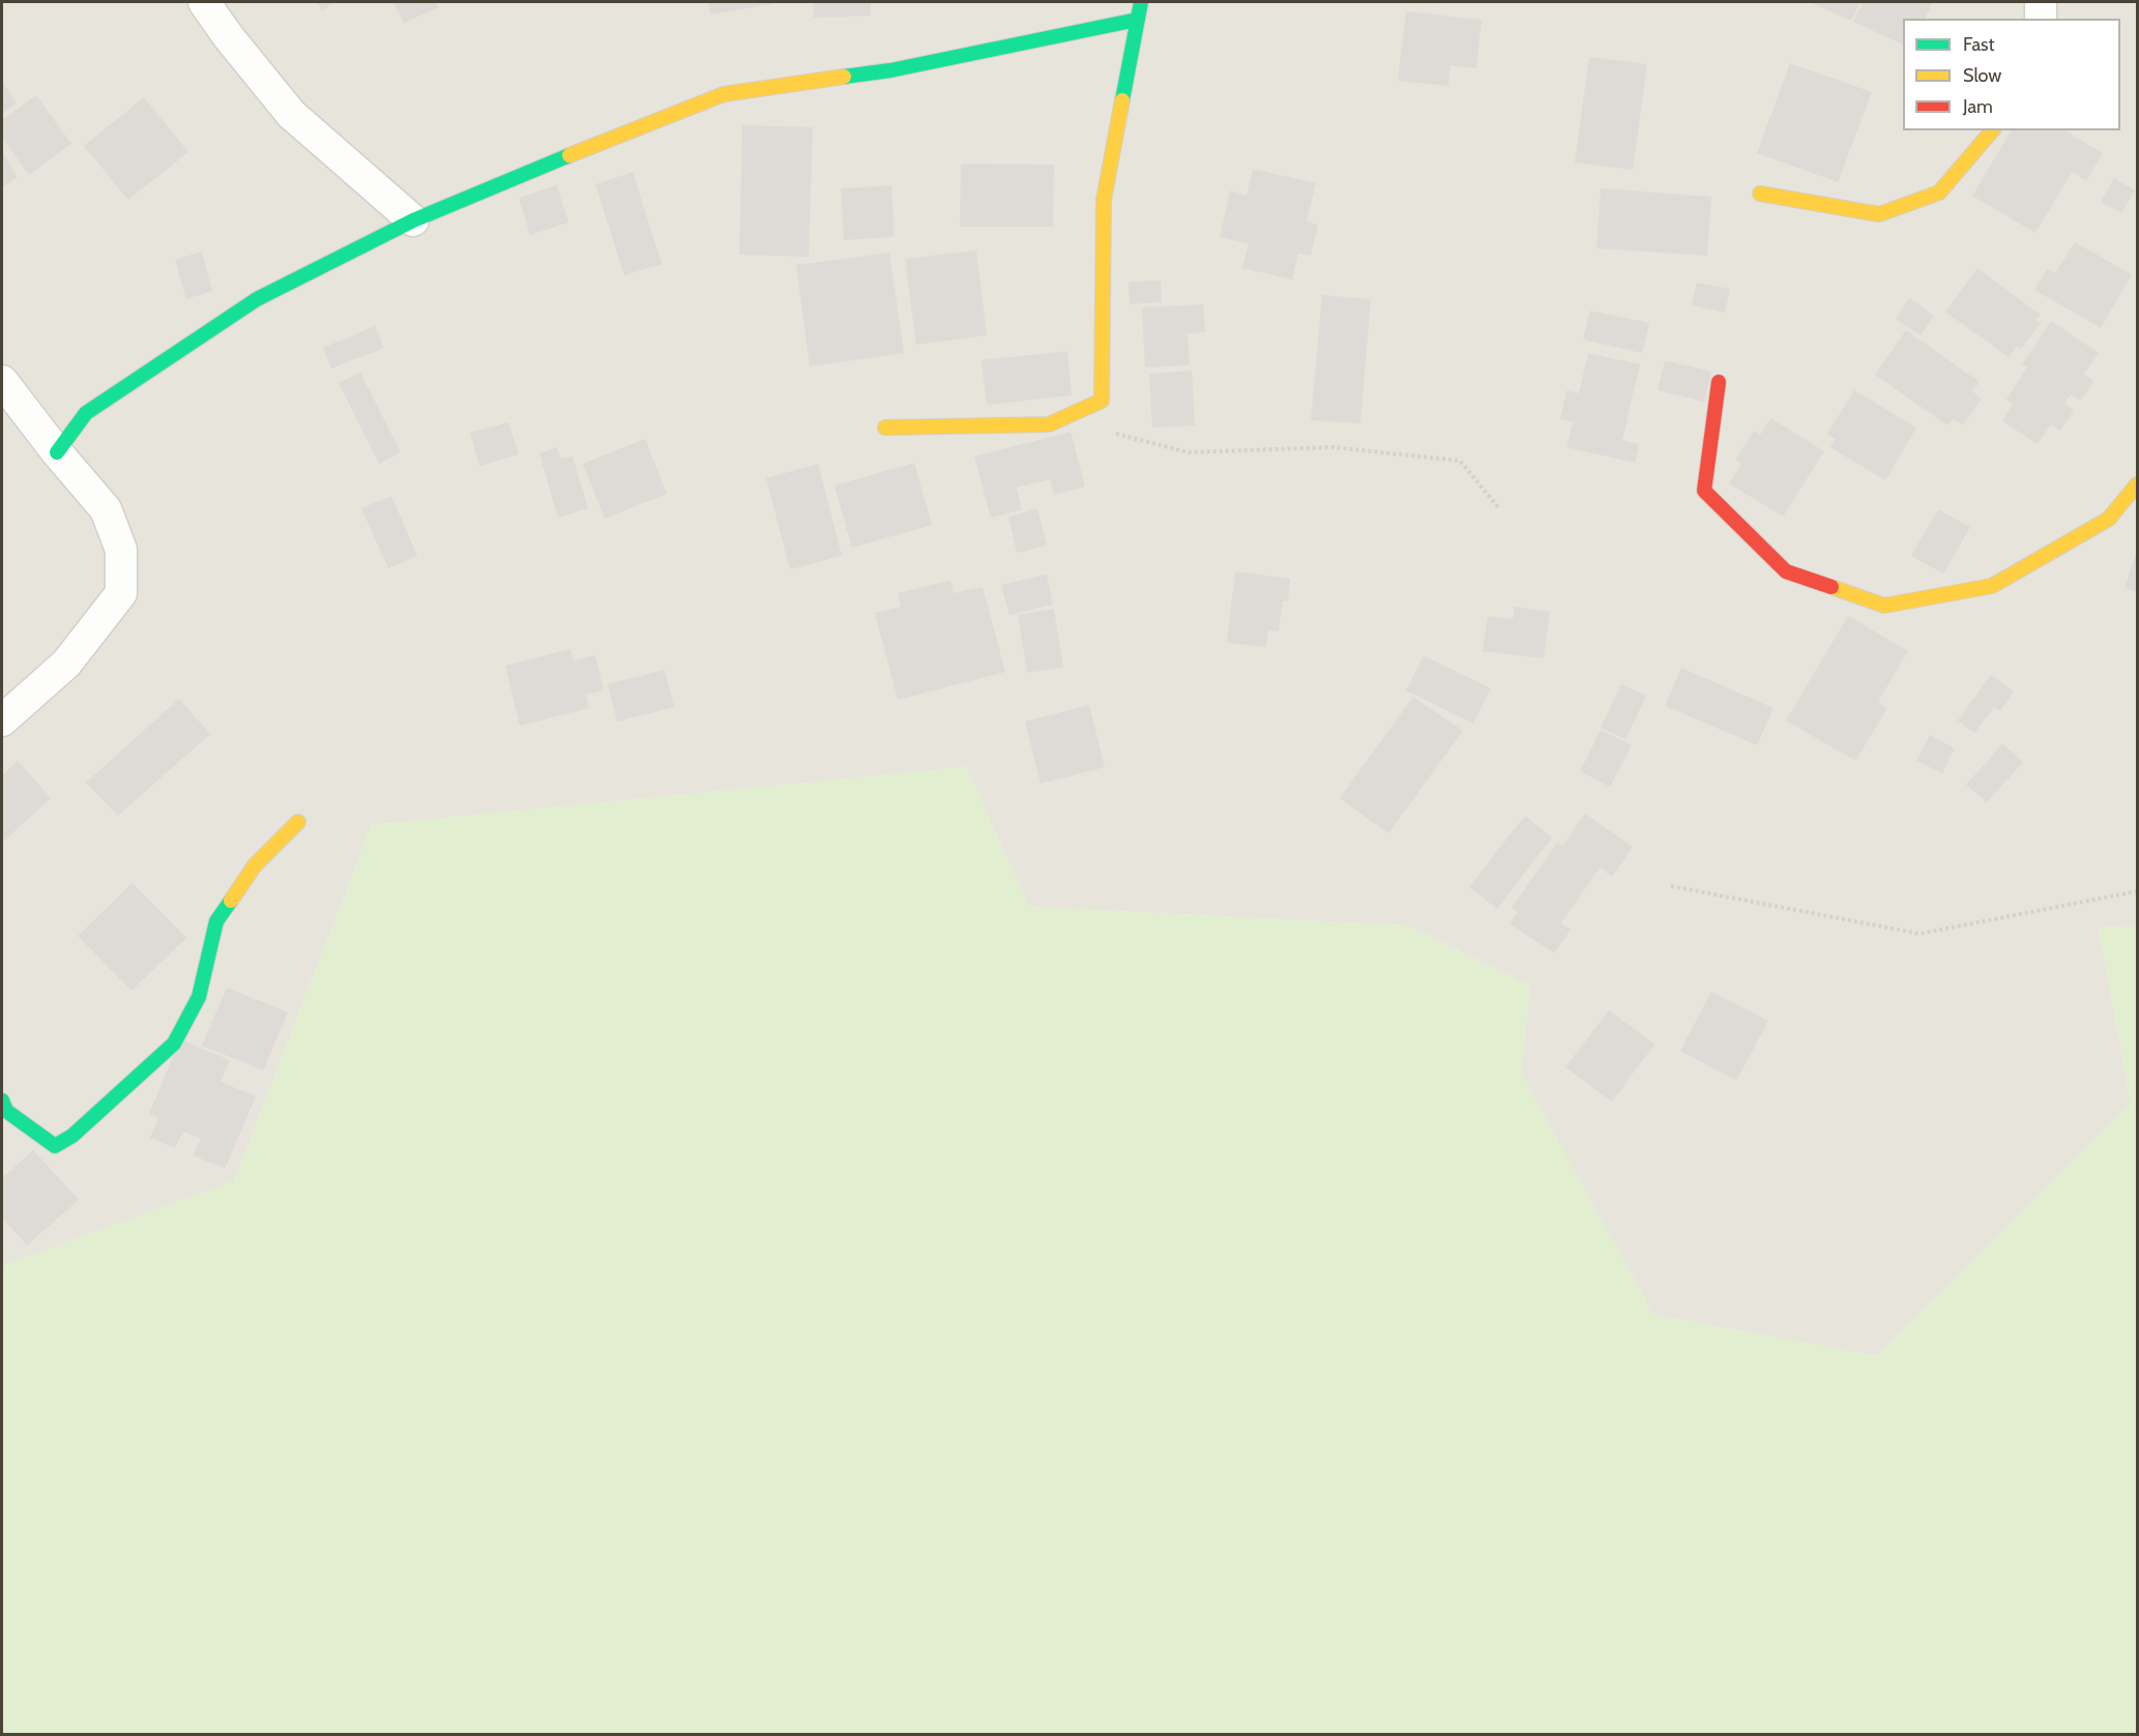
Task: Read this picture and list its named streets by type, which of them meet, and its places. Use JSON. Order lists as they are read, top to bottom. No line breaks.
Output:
{"legend":["Fast","Slow","Jam"]}
